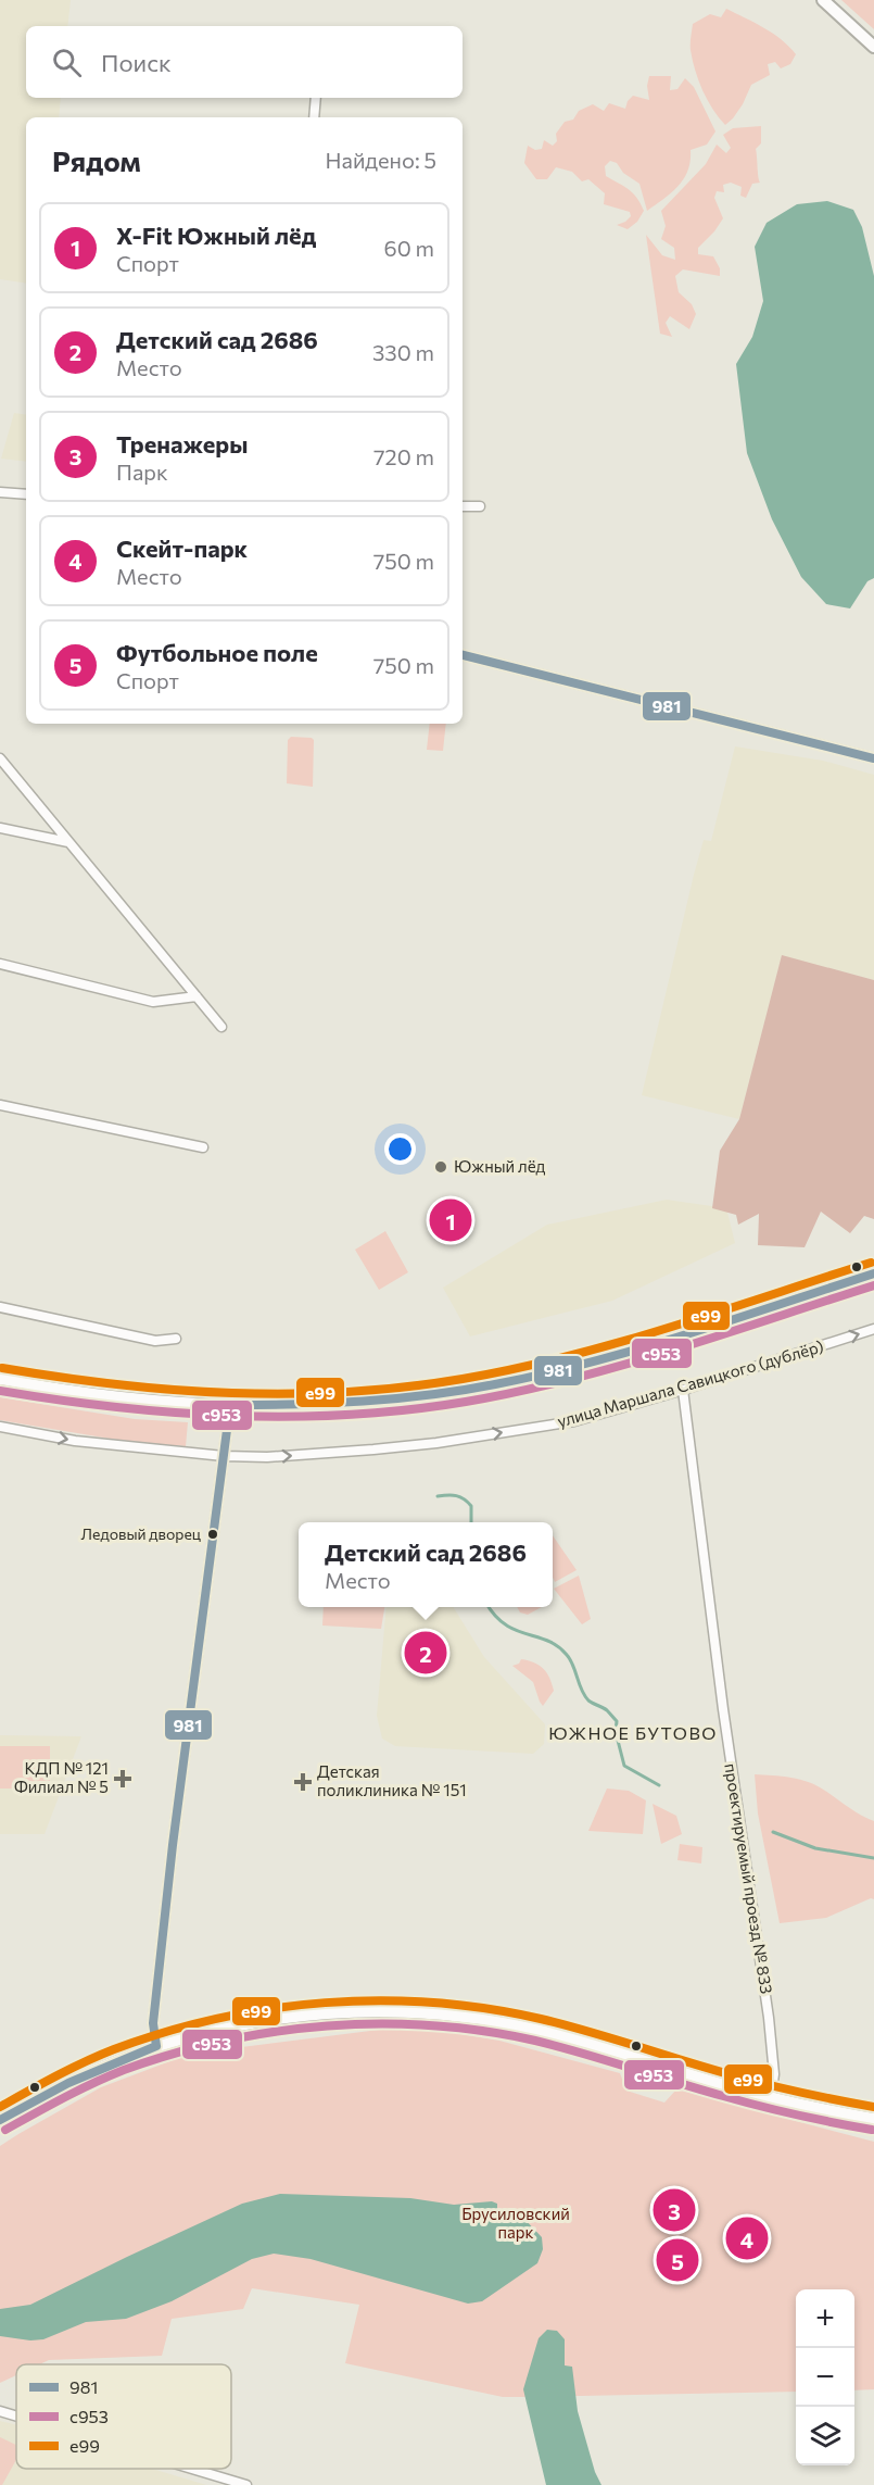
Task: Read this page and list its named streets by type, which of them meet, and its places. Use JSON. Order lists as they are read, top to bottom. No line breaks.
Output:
{"streets":{"street":["улица Маршала Савицкого (дублёр)","проектируемый проезд № 833"]},"crossings":[["улица Маршала Савицкого (дублёр)","проектируемый проезд № 833"]],"districts":["ЮЖНОЕ БУТОВО"],"parks":["Брусиловский парк"],"places":{"other":["Южный лёд","Ледовый дворец"],"health":["КДП № 121 Филиал № 5","Детская поликлиника № 151"]},"lines":["transit line 981","transit line е99","transit line с953"],"legend":["981","с953","е99"],"page":{"search":"Поиск","heading":["Рядом","Найдено: 5"],"list":[{"mark":"1","name":"X-Fit Южный лёд","note":"Спорт","value":"60 m"},{"mark":"2","name":"Детский сад 2686","note":"Место","value":"330 m"},{"mark":"3","name":"Тренажеры","note":"Парк","value":"720 m"},{"mark":"4","name":"Скейт-парк","note":"Место","value":"750 m"},{"mark":"5","name":"Футбольное поле","note":"Спорт","value":"750 m"}],"pins":["1","2","3","4","5"],"popup":["Детский сад 2686","Место"],"map_buttons":["+","−"]}}
